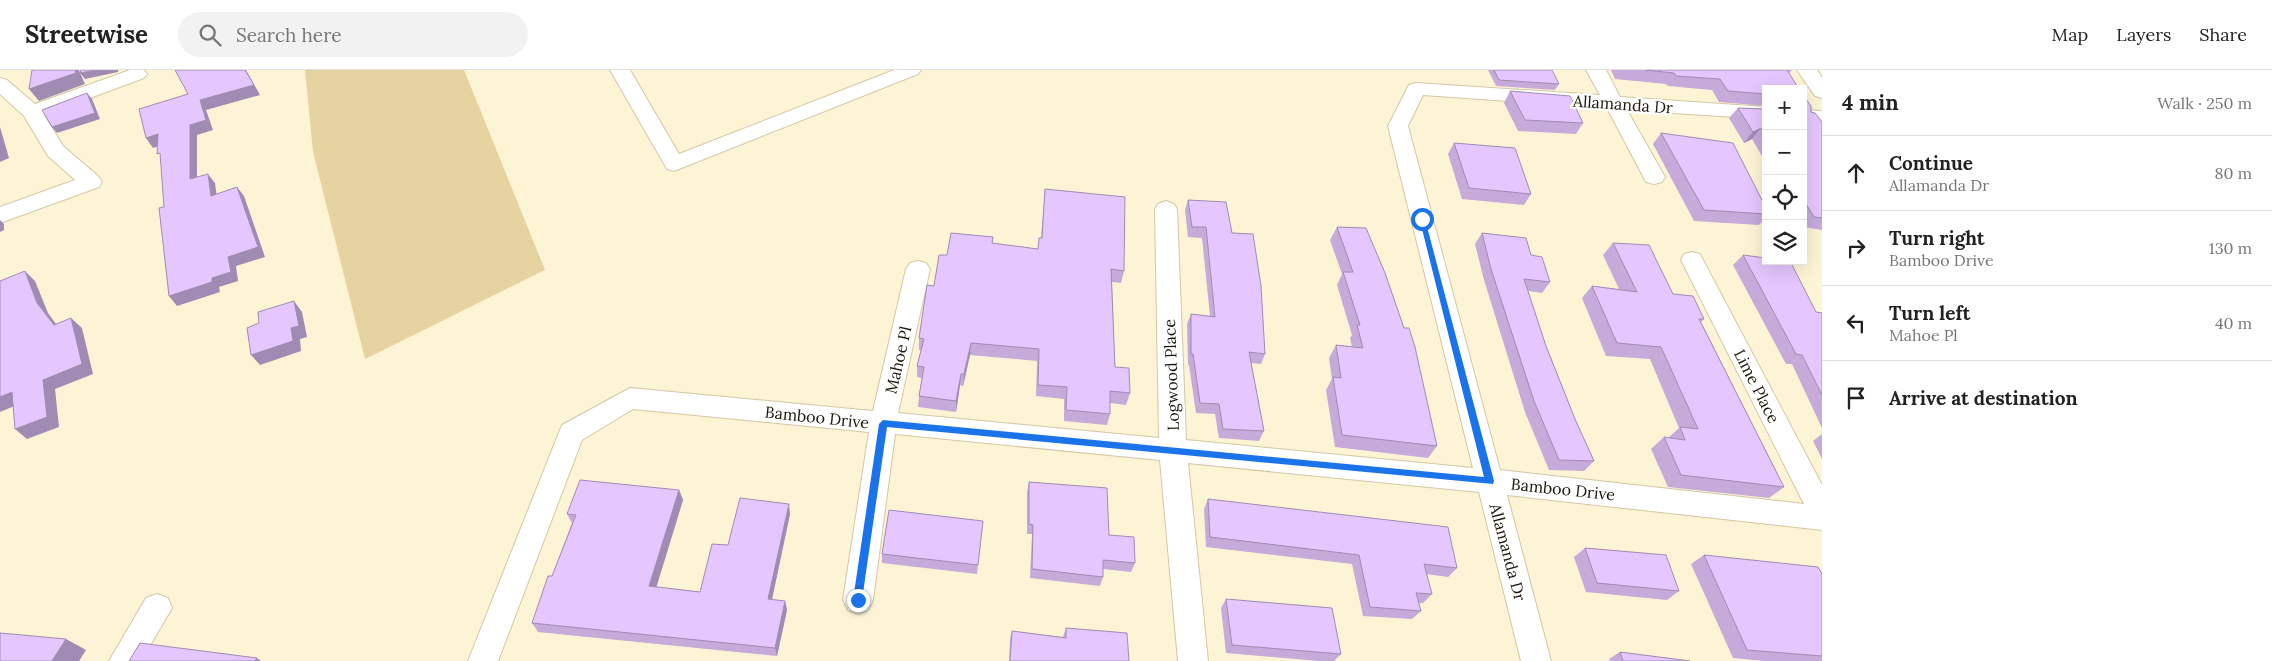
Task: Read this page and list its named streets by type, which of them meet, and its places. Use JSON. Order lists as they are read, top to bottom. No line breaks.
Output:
{"streets":{"street":["Allamanda Dr","Mahoe Pl","Logwood Place","Lime Place","Bamboo Drive"]},"crossings":[["Allamanda Dr","Bamboo Drive"],["Mahoe Pl","Bamboo Drive"],["Logwood Place","Bamboo Drive"]],"page":{"header":"Streetwise","search":"Search here","nav":["Map","Layers","Share"],"heading":["4 min","Walk · 250 m"],"map_buttons":["+","−"],"list":[["Continue","Allamanda Dr","80 m"],["Turn right","Bamboo Drive","130 m"],["Turn left","Mahoe Pl","40 m"],"Arrive at destination"]}}
